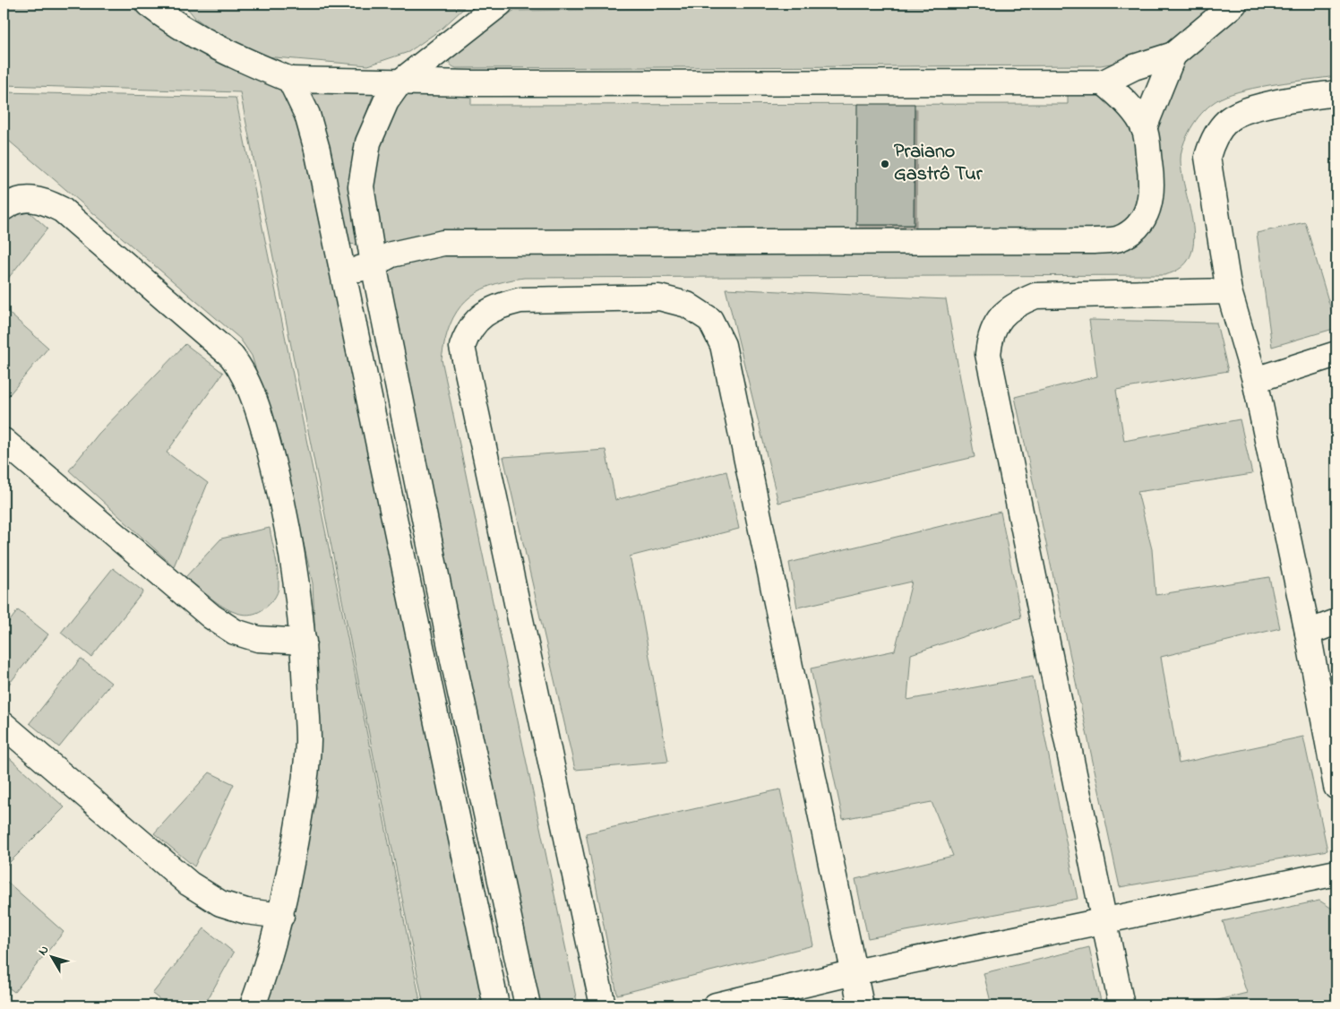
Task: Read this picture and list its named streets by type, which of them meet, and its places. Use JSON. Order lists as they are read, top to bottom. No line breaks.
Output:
{"places":["Praiano Gastrô Tur"],"north":"top left"}
